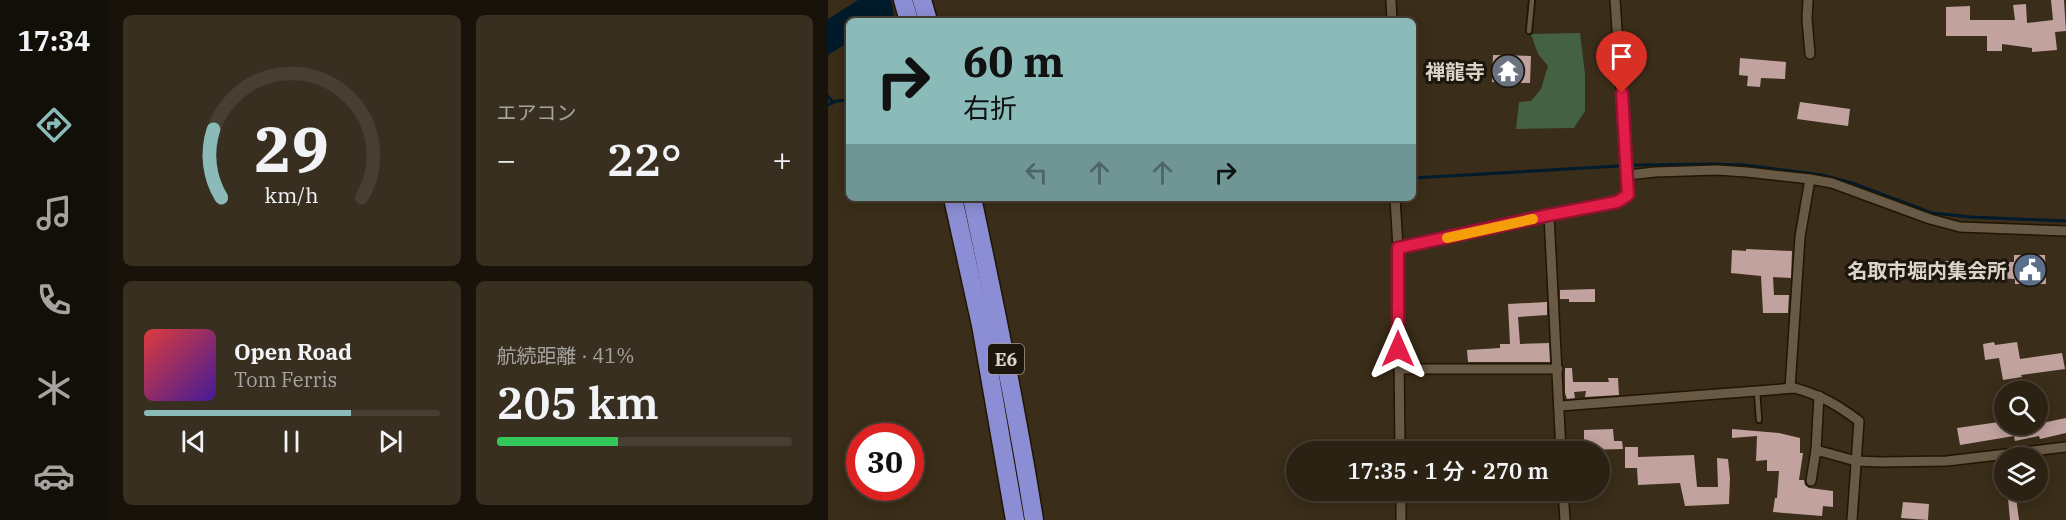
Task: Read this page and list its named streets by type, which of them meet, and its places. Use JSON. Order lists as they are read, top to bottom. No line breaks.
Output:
{"streets":{"highway":["E6"]},"places":{"temple":["禅龍寺"],"public building":["名取市堀内集会所"]},"page":{"tabs":"17:34","tile":["エアコン",["航続距離 · 41%","205 km"]],"turn":["60 m","右折"],"heat":["−","22°","+"],"song":["Open Road","Tom Ferris"],"limit":"30","trip":"17:35 · 1 分 · 270 m","gauge":["29","km/h"]}}
